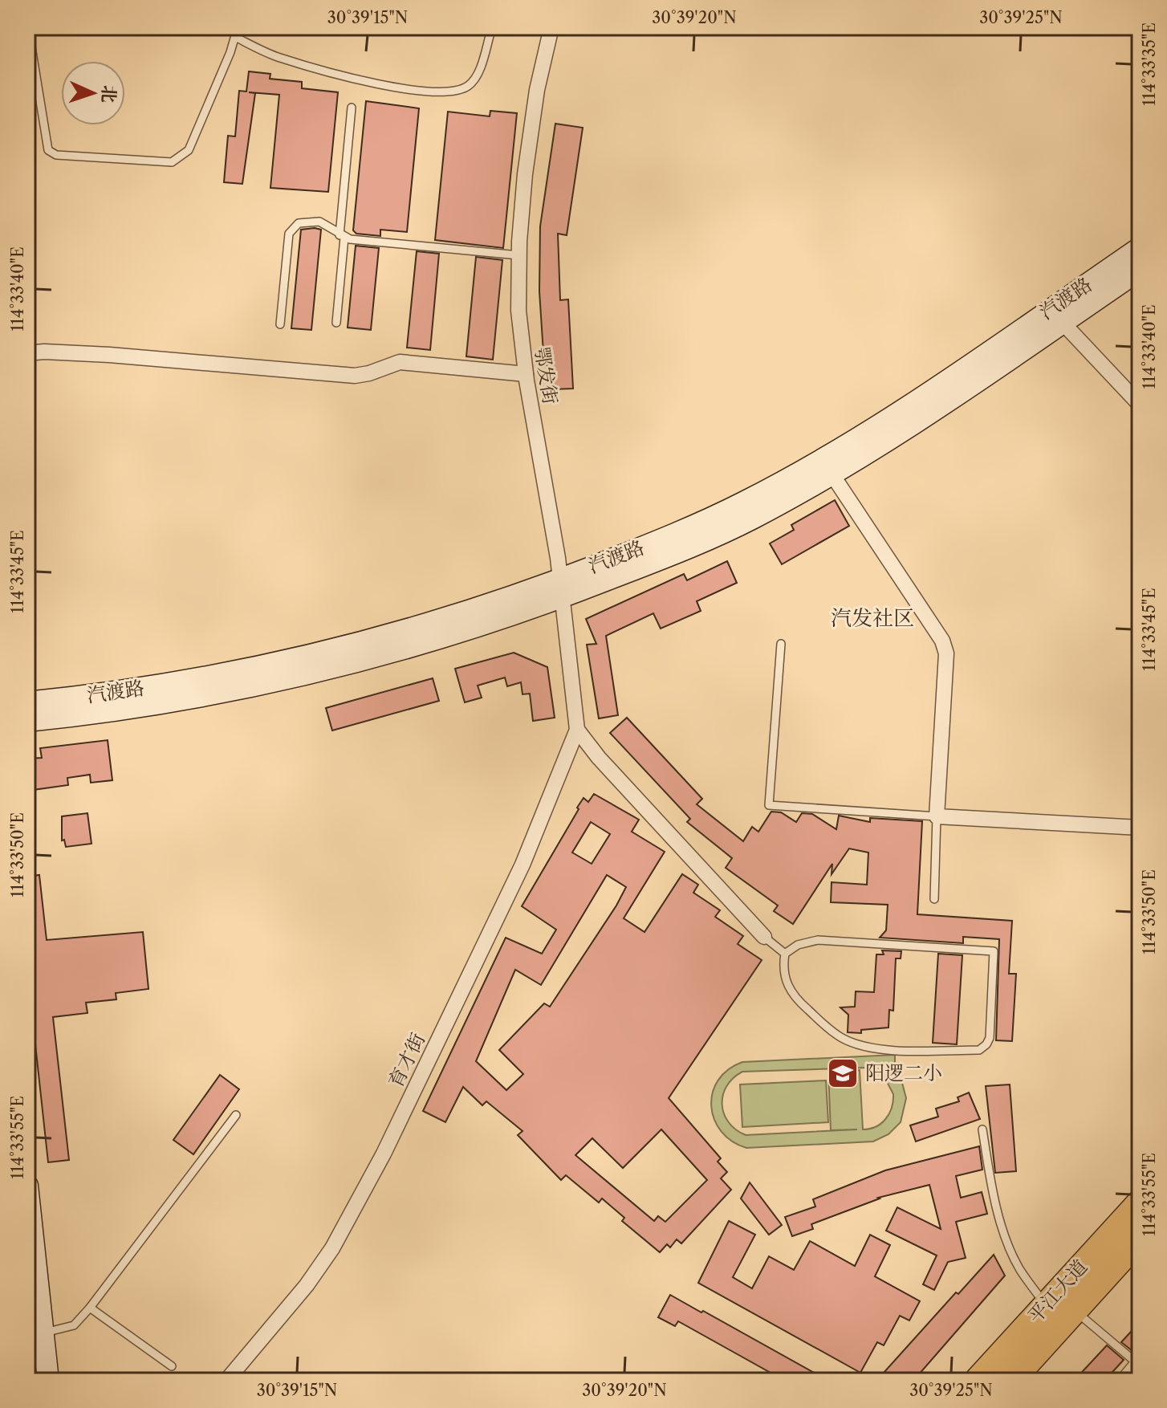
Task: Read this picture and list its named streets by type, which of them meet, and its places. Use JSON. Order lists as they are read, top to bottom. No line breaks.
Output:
{"streets":{"highway":["平江大道"],"street":["汽渡路","鄂发街","育才街"]},"crossings":[["汽渡路","鄂发街"],["鄂发街","育才街"]],"districts":["汽发社区"],"places":{"school or university":["阳逻二小"]},"north":"right","coordinates":["30°39'15\"N","30°39'20\"N","30°39'25\"N","114°33'35\"E","114°33'40\"E","114°33'45\"E","114°33'50\"E","114°33'55\"E"]}
